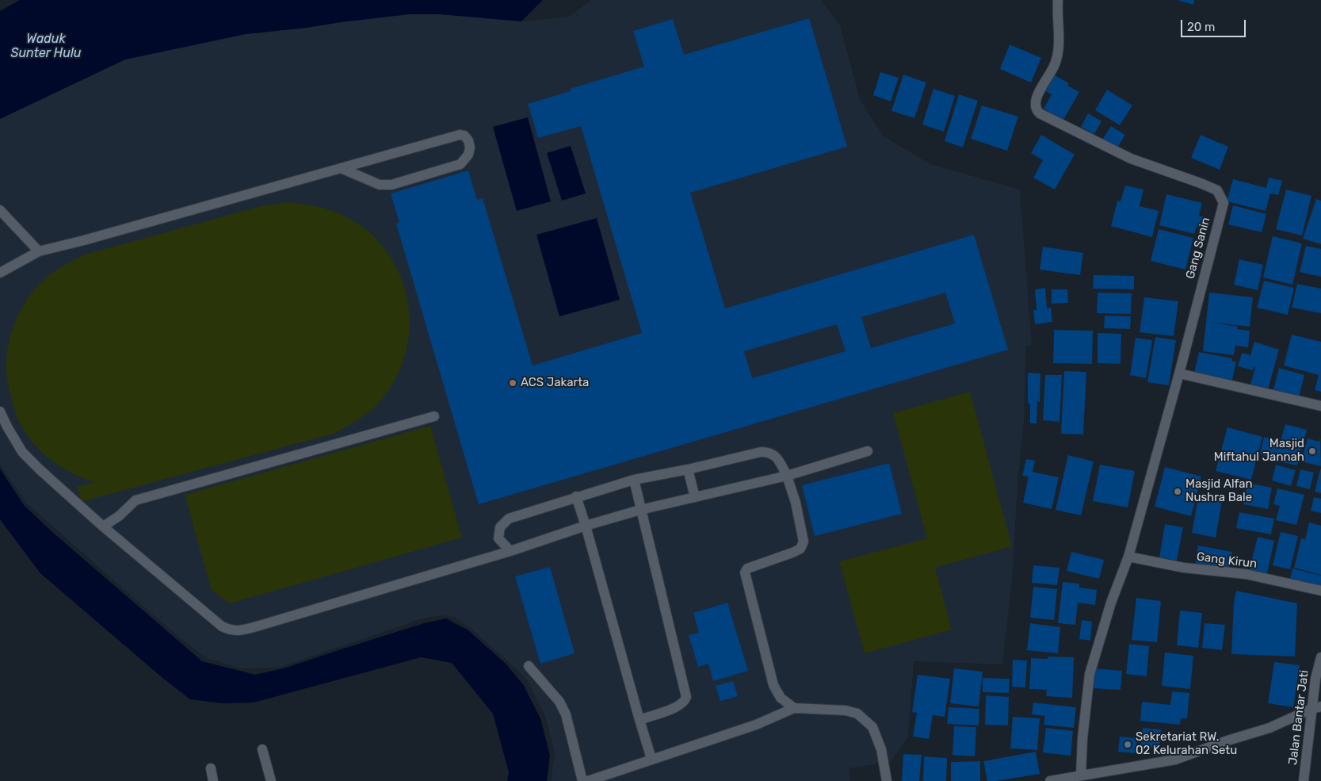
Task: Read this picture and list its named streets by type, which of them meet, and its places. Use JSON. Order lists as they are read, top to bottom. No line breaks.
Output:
{"streets":{"street":["Gang Sanin","Gang Kirun","Jalan Bantar Jati"]},"crossings":[["Gang Sanin","Gang Kirun"]],"water":["Waduk Sunter Hulu"],"places":["ACS Jakarta","Masjid Miftahul Jannah","Masjid Alfan Nushra Bale","Sekretariat RW. 02 Kelurahan Setu"],"scale_bar":"20 m"}
